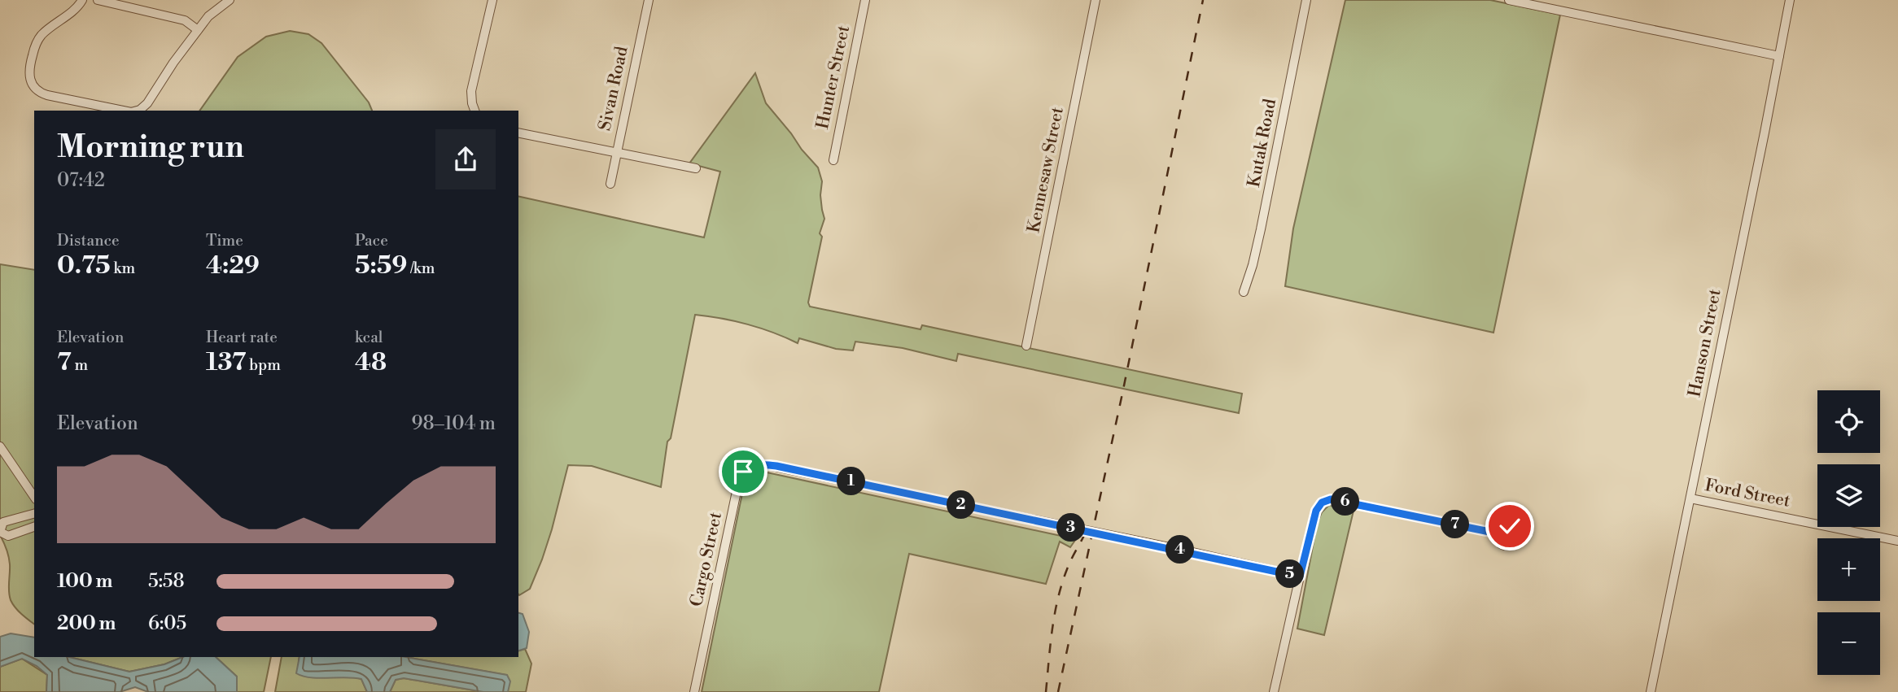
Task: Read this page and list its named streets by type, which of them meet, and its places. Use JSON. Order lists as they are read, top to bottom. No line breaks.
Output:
{"streets":{"street":["Hunter Street","Sivan Road","Kutak Road","Kennesaw Street","Hanson Street","Ford Street","Cargo Street"]},"crossings":[["Hanson Street","Ford Street"]],"page":{"heading":["Morning run","07:42"],"stats":[["Distance","0.75 km"],["Time","4:29"],["Pace","5:59 /km"],["Elevation","7 m"],["Heart rate","137 bpm"],["kcal","48"]],"map_buttons":["+","−"],"chart":["Elevation","98–104 m"],"pins":["1","6","2","7","3","4","5"],"list":[{"name":"100 m","note":"5:58"},{"name":"200 m","note":"6:05"}]}}
